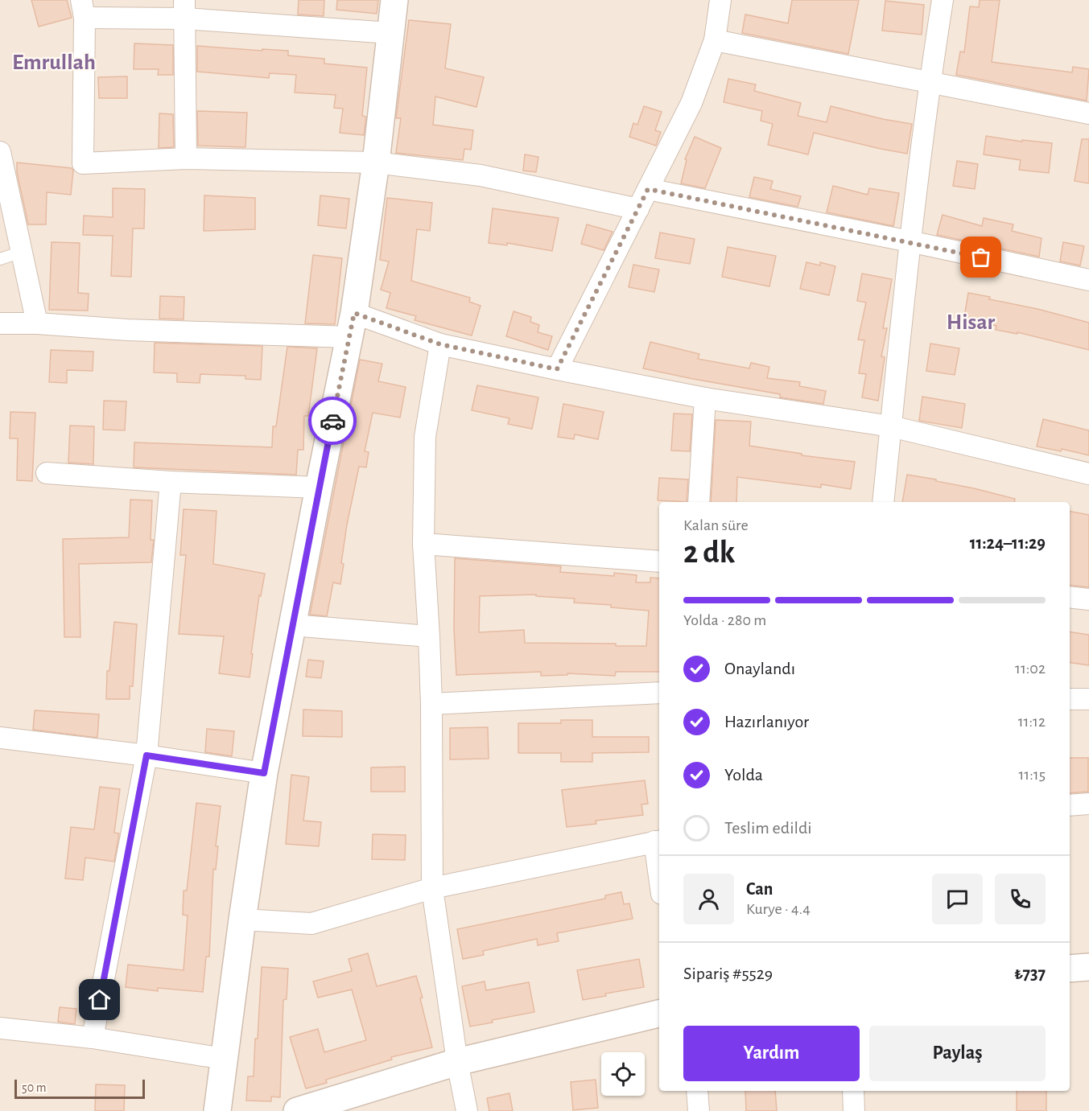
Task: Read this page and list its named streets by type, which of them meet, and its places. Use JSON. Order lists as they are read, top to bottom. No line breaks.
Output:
{"districts":["Emrullah","Hisar"],"scale_bar":"50 m","page":{"heading":["2 dk","Kalan süre","11:24–11:29"],"panel":["Can","Kurye · 4.4","Sipariş #5529","₺737"],"bar":"Yolda · 280 m","list":[["Onaylandı","11:02"],["Hazırlanıyor","11:12"],["Yolda","11:15"],"Teslim edildi"],"buttons":["Yardım","Paylaş"],"scale":"50 m"}}
